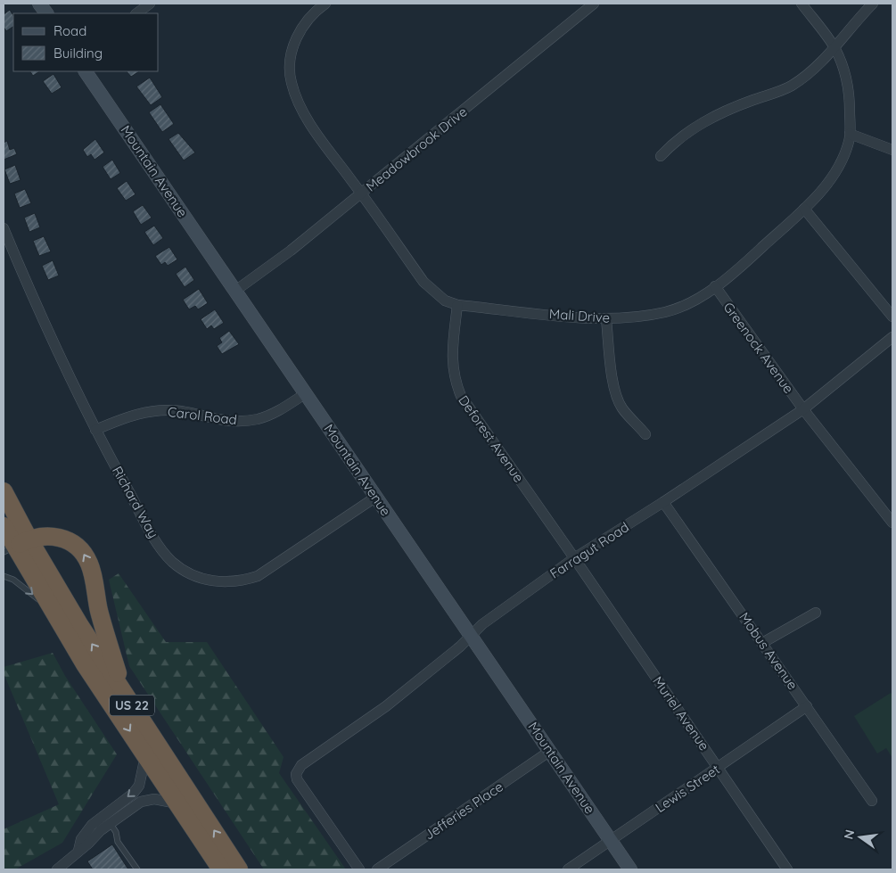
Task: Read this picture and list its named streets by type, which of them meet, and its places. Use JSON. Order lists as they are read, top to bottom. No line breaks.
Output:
{"streets":{"highway":["US 22"],"street":["Meadowbrook Drive","Mountain Avenue","Mali Drive","Greenock Avenue","Carol Road","Deforest Avenue","Richard Way","Farragut Road","Mobus Avenue","Muriel Avenue","Lewis Street","Jefferies Place"]},"crossings":[["Meadowbrook Drive","Mountain Avenue"],["Meadowbrook Drive","Mali Drive"],["Mountain Avenue","Carol Road"],["Mountain Avenue","Richard Way"],["Mountain Avenue","Farragut Road"],["Mountain Avenue","Lewis Street"],["Mountain Avenue","Jefferies Place"],["Mali Drive","Greenock Avenue"],["Mali Drive","Deforest Avenue"],["Greenock Avenue","Farragut Road"],["Carol Road","Richard Way"],["Deforest Avenue","Farragut Road"],["Deforest Avenue","Muriel Avenue"],["Farragut Road","Mobus Avenue"],["Farragut Road","Muriel Avenue"],["Mobus Avenue","Lewis Street"],["Muriel Avenue","Lewis Street"]],"legend":["Road","Building"],"north":"left"}
